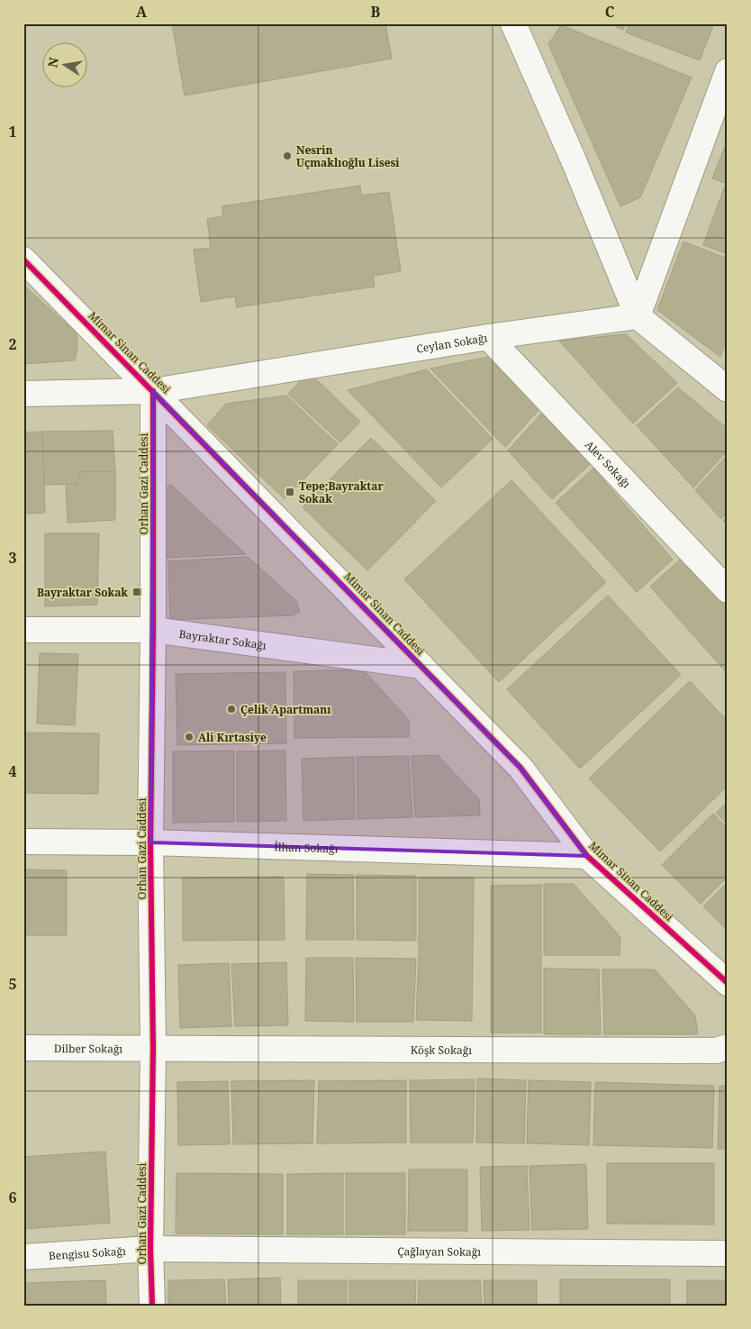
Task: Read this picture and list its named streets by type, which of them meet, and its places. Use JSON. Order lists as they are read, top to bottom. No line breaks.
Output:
{"streets":{"street":["Ceylan Sokağı","Mimar Sinan Caddesi","Alev Sokağı","Orhan Gazi Caddesi","Bayraktar Sokağı","İlhan Sokağı","Dilber Sokağı","Köşk Sokağı","Çağlayan Sokağı","Bengisu Sokağı"]},"crossings":[["Ceylan Sokağı","Mimar Sinan Caddesi"],["Ceylan Sokağı","Alev Sokağı"],["Ceylan Sokağı","Orhan Gazi Caddesi"],["Mimar Sinan Caddesi","Orhan Gazi Caddesi"],["Mimar Sinan Caddesi","Bayraktar Sokağı"],["Mimar Sinan Caddesi","İlhan Sokağı"],["Orhan Gazi Caddesi","Bayraktar Sokağı"],["Orhan Gazi Caddesi","İlhan Sokağı"],["Orhan Gazi Caddesi","Dilber Sokağı"],["Orhan Gazi Caddesi","Köşk Sokağı"],["Orhan Gazi Caddesi","Çağlayan Sokağı"],["Orhan Gazi Caddesi","Bengisu Sokağı"],["Dilber Sokağı","Köşk Sokağı"],["Çağlayan Sokağı","Bengisu Sokağı"]],"places":{"other":["Nesrin Uçmaklıoğlu Lisesi","Çelik Apartmanı","Ali Kırtasiye"],"transit":["Tepe;Bayraktar Sokak","Bayraktar Sokak"]},"north":"left","grid":{"columns":["A","B","C"],"rows":["1","2","3","4","5","6"]}}
